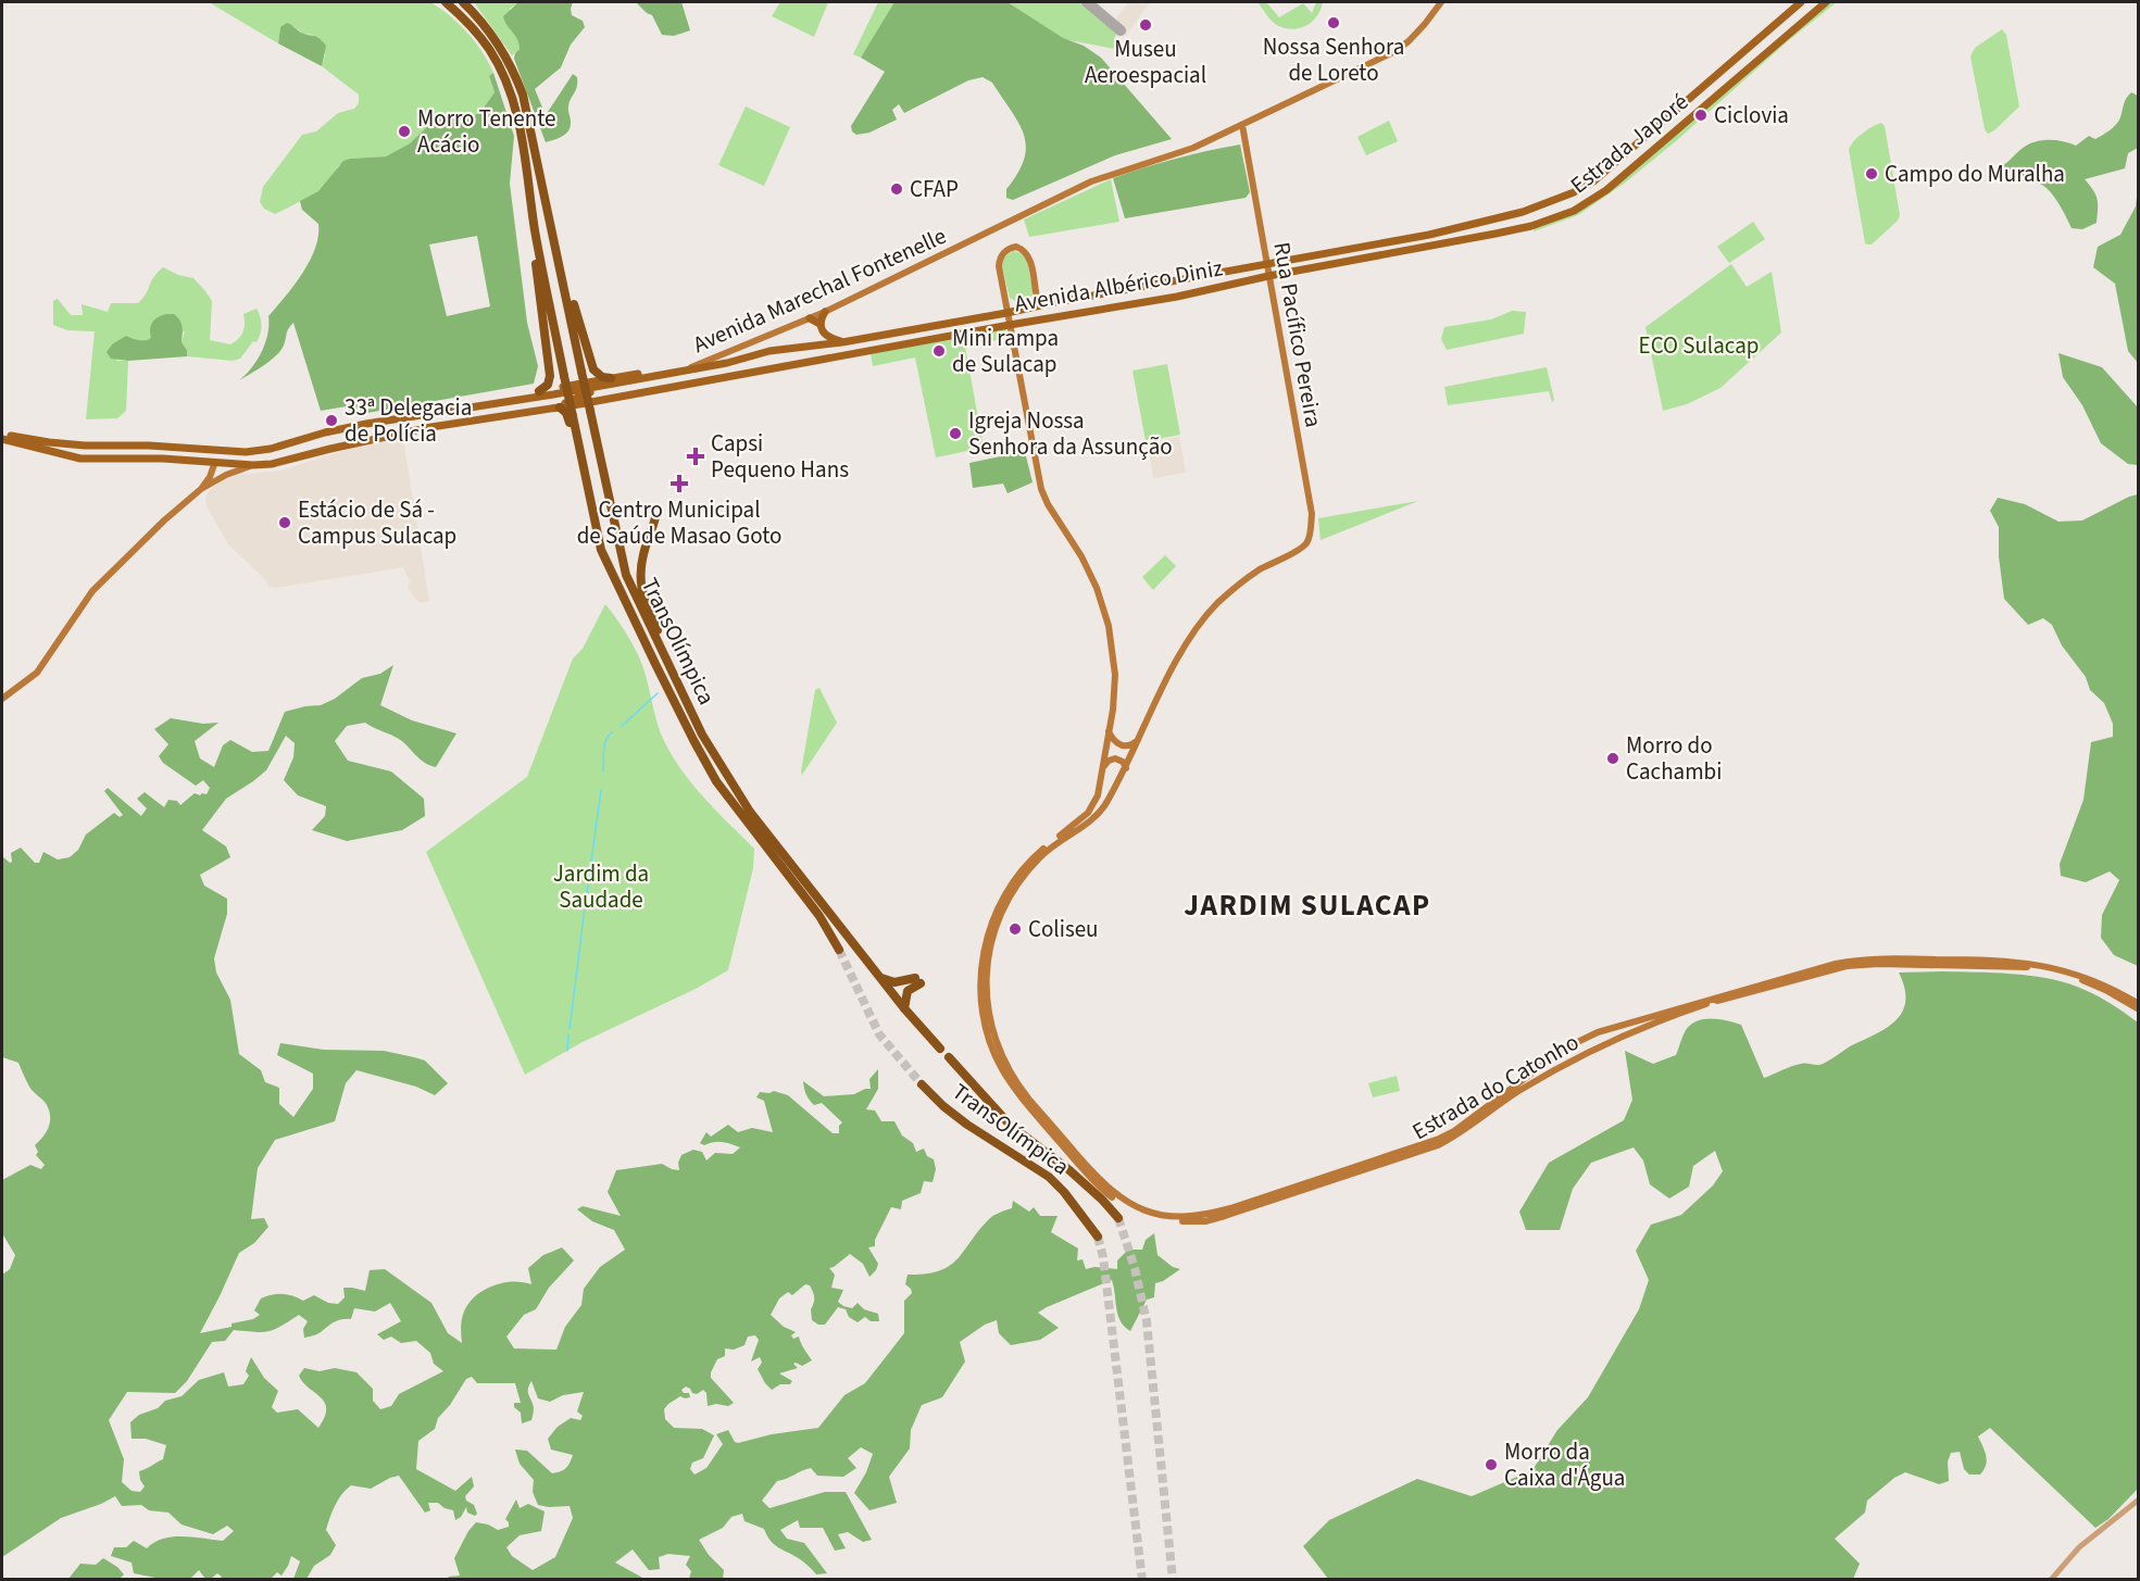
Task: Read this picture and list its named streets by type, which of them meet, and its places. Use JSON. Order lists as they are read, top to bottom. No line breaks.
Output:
{"streets":{"highway":["TransOlímpica"],"main road":["Estrada Japoré","Avenida Albérico Diniz","Avenida Marechal Fontenelle","Rua Pacífico Pereira","Estrada do Catonho"]},"crossings":[["Estrada Japoré","Avenida Albérico Diniz"],["Estrada Japoré","Rua Pacífico Pereira"],["Avenida Albérico Diniz","Avenida Marechal Fontenelle"],["Avenida Albérico Diniz","Rua Pacífico Pereira"],["Avenida Marechal Fontenelle","Rua Pacífico Pereira"]],"districts":["JARDIM SULACAP"],"parks":["ECO Sulacap","Jardim da Saudade"],"places":{"other":["Nossa Senhora de Loreto","Museu Aeroespacial","Ciclovia","Morro Tenente Acácio","Campo do Muralha","CFAP","Mini rampa de Sulacap","33ª Delegacia de Polícia","Igreja Nossa Senhora da Assunção","Estácio de Sá - Campus Sulacap","Morro do Cachambi","Coliseu","Morro da Caixa d'Água"],"health":["Capsi Pequeno Hans","Centro Municipal de Saúde Masao Goto"]}}
